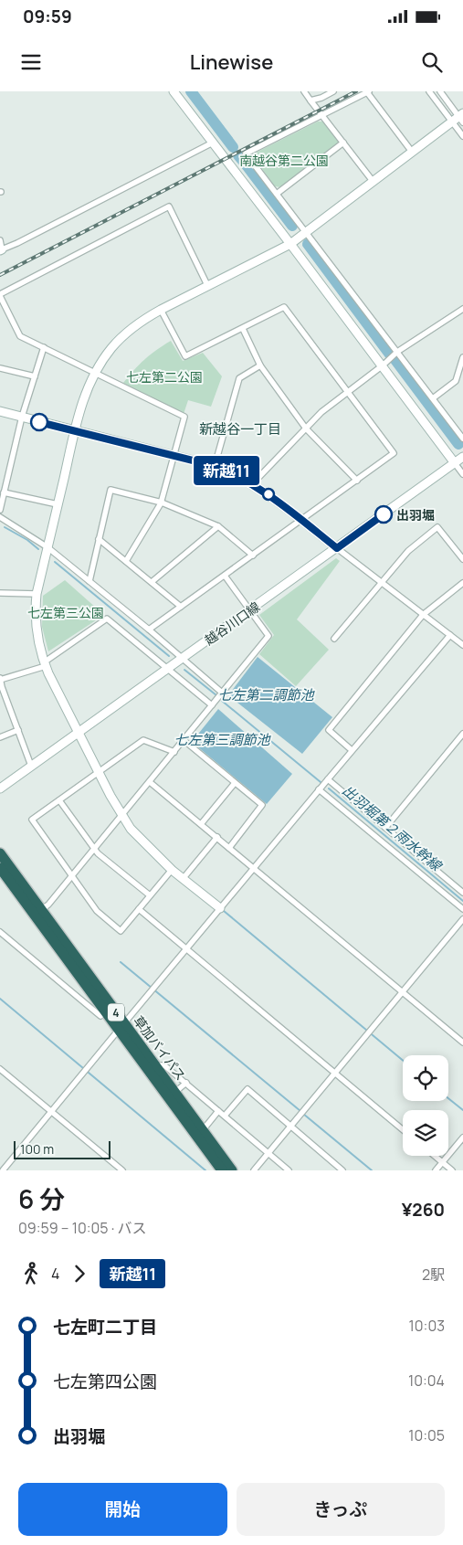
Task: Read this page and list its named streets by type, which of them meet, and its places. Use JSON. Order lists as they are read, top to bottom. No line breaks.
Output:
{"streets":{"highway":["4","草加バイパス"],"street":["越谷川口線"]},"districts":["新越谷一丁目"],"water":["七左第二調節池","七左第三調節池","出羽堀第２雨水幹線"],"parks":["南越谷第二公園","七左第二公園","七左第三公園"],"places":["出羽堀"],"lines":["bus line 新越11"],"scale_bar":"100 m","page":{"status":"09:59","header":"Linewise","on_map":"新越11","scale":"100 m","heading":["6 分","09:59 – 10:05 · バス","¥260"],"legs":["4","新越11","2駅"],"list":[{"name":"七左町二丁目","value":"10:03"},{"name":"七左第四公園","value":"10:04"},{"name":"出羽堀","value":"10:05"}],"buttons":["開始","きっぷ"]}}
